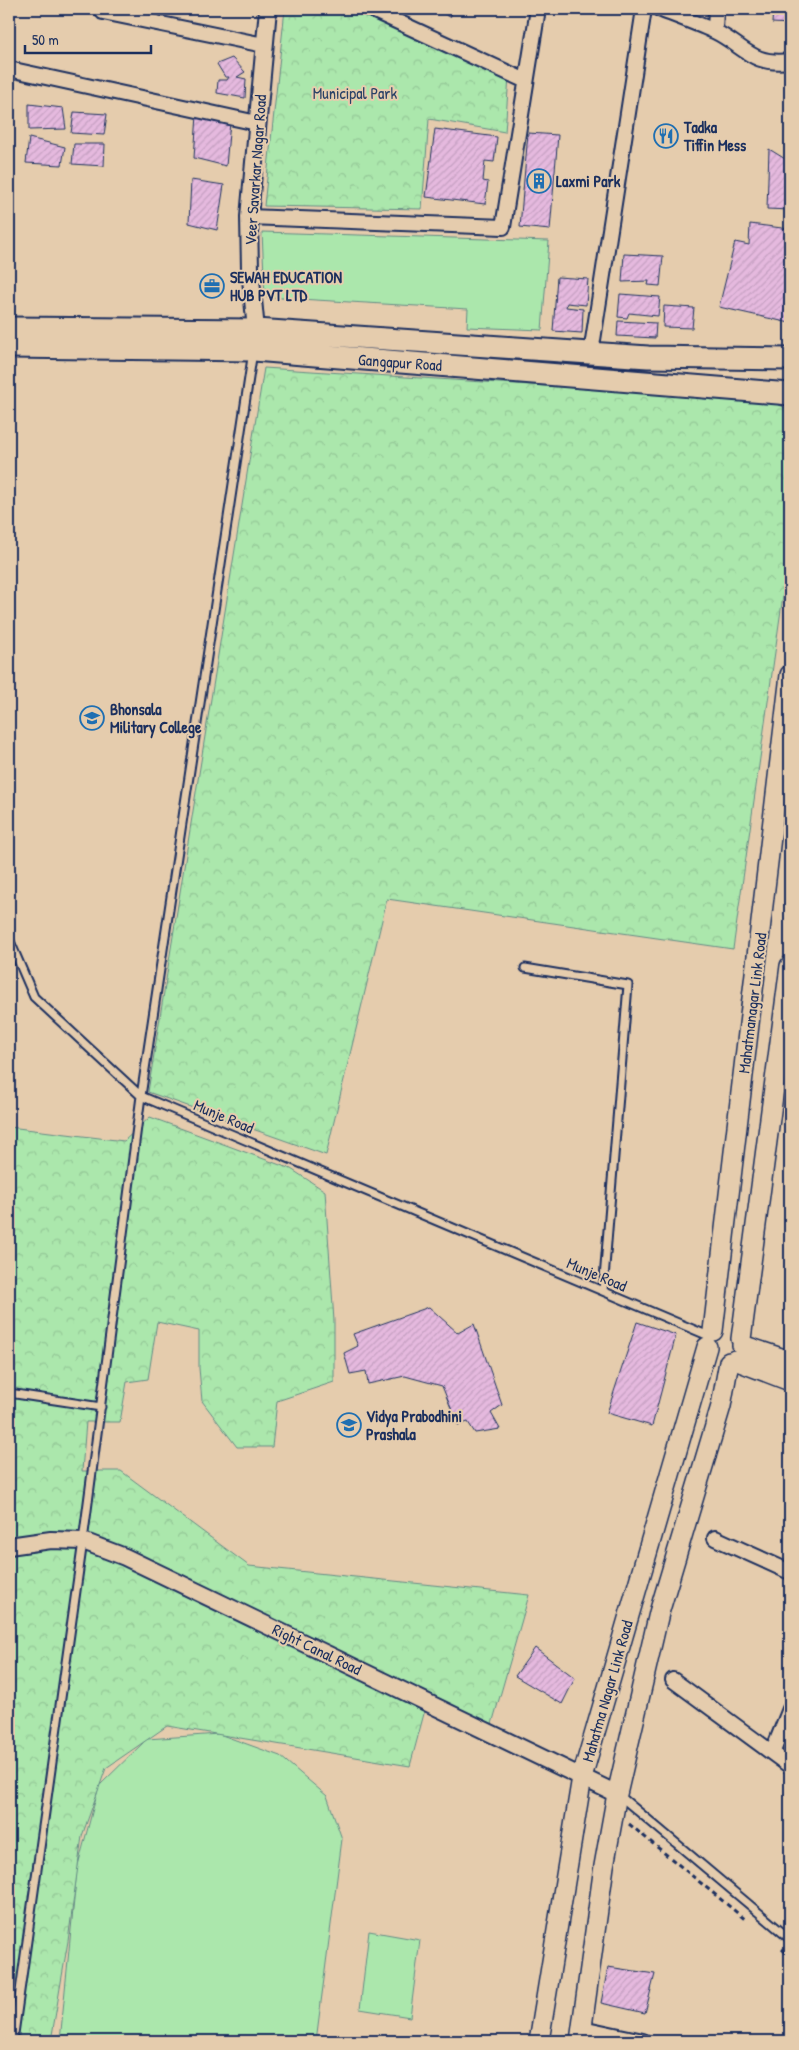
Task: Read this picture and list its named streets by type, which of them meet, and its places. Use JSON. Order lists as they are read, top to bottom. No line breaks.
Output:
{"streets":{"main road":["Gangapur Road","Mahatmanagar Link Road","Mahatma Nagar Link Road"],"street":["Veer Savarkar Nagar Road","Right Canal Road"],"lane":["Munje Road"]},"crossings":[["Veer Savarkar Nagar Road","Gangapur Road"],["Mahatmanagar Link Road","Munje Road"],["Mahatmanagar Link Road","Mahatma Nagar Link Road"],["Munje Road","Mahatma Nagar Link Road"],["Right Canal Road","Mahatma Nagar Link Road"]],"parks":["Municipal Park"],"places":{"restaurant":["Tadka Tiffin Mess"],"building":["Laxmi Park"],"office":["SEWAH EDUCATION HUB PVT LTD"],"school or university":["Bhonsala Military College","Vidya Prabodhini Prashala"]},"scale_bar":"50 m"}
